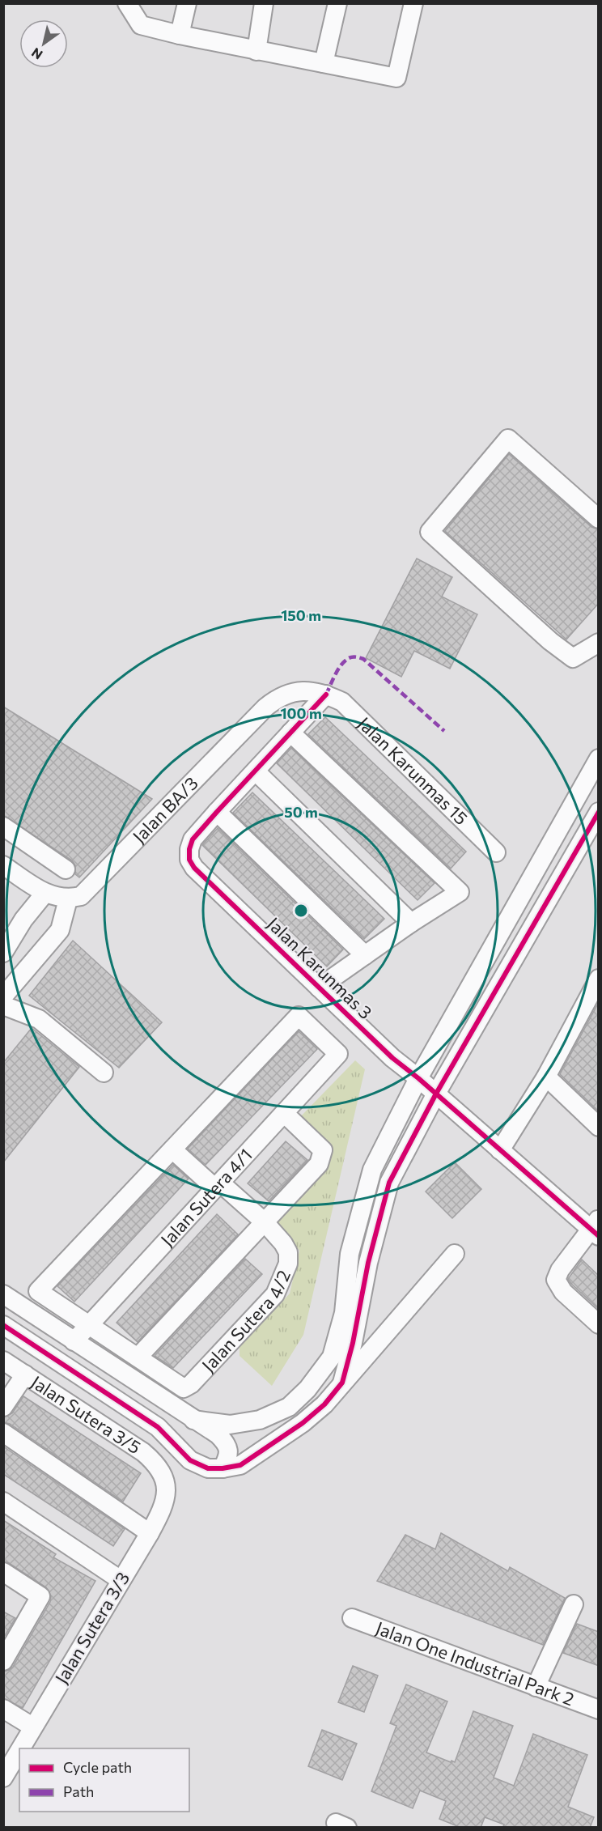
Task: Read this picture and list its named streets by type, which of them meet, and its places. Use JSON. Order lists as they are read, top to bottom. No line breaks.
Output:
{"streets":{"street":["Jalan Karunmas 15","Jalan BA/3","Jalan Karunmas 3","Jalan Sutera 4/1","Jalan Sutera 4/2","Jalan Sutera 3/5","Jalan Sutera 3/3","Jalan One Industrial Park 2"]},"crossings":[["Jalan Karunmas 15","Jalan BA/3"],["Jalan Karunmas 15","Jalan Karunmas 3"],["Jalan BA/3","Jalan Karunmas 3"],["Jalan Sutera 4/1","Jalan Sutera 4/2"],["Jalan Sutera 3/5","Jalan Sutera 3/3"]],"legend":["Cycle path","Path"],"north":"bottom left","rings":["150 m","100 m","50 m"]}
